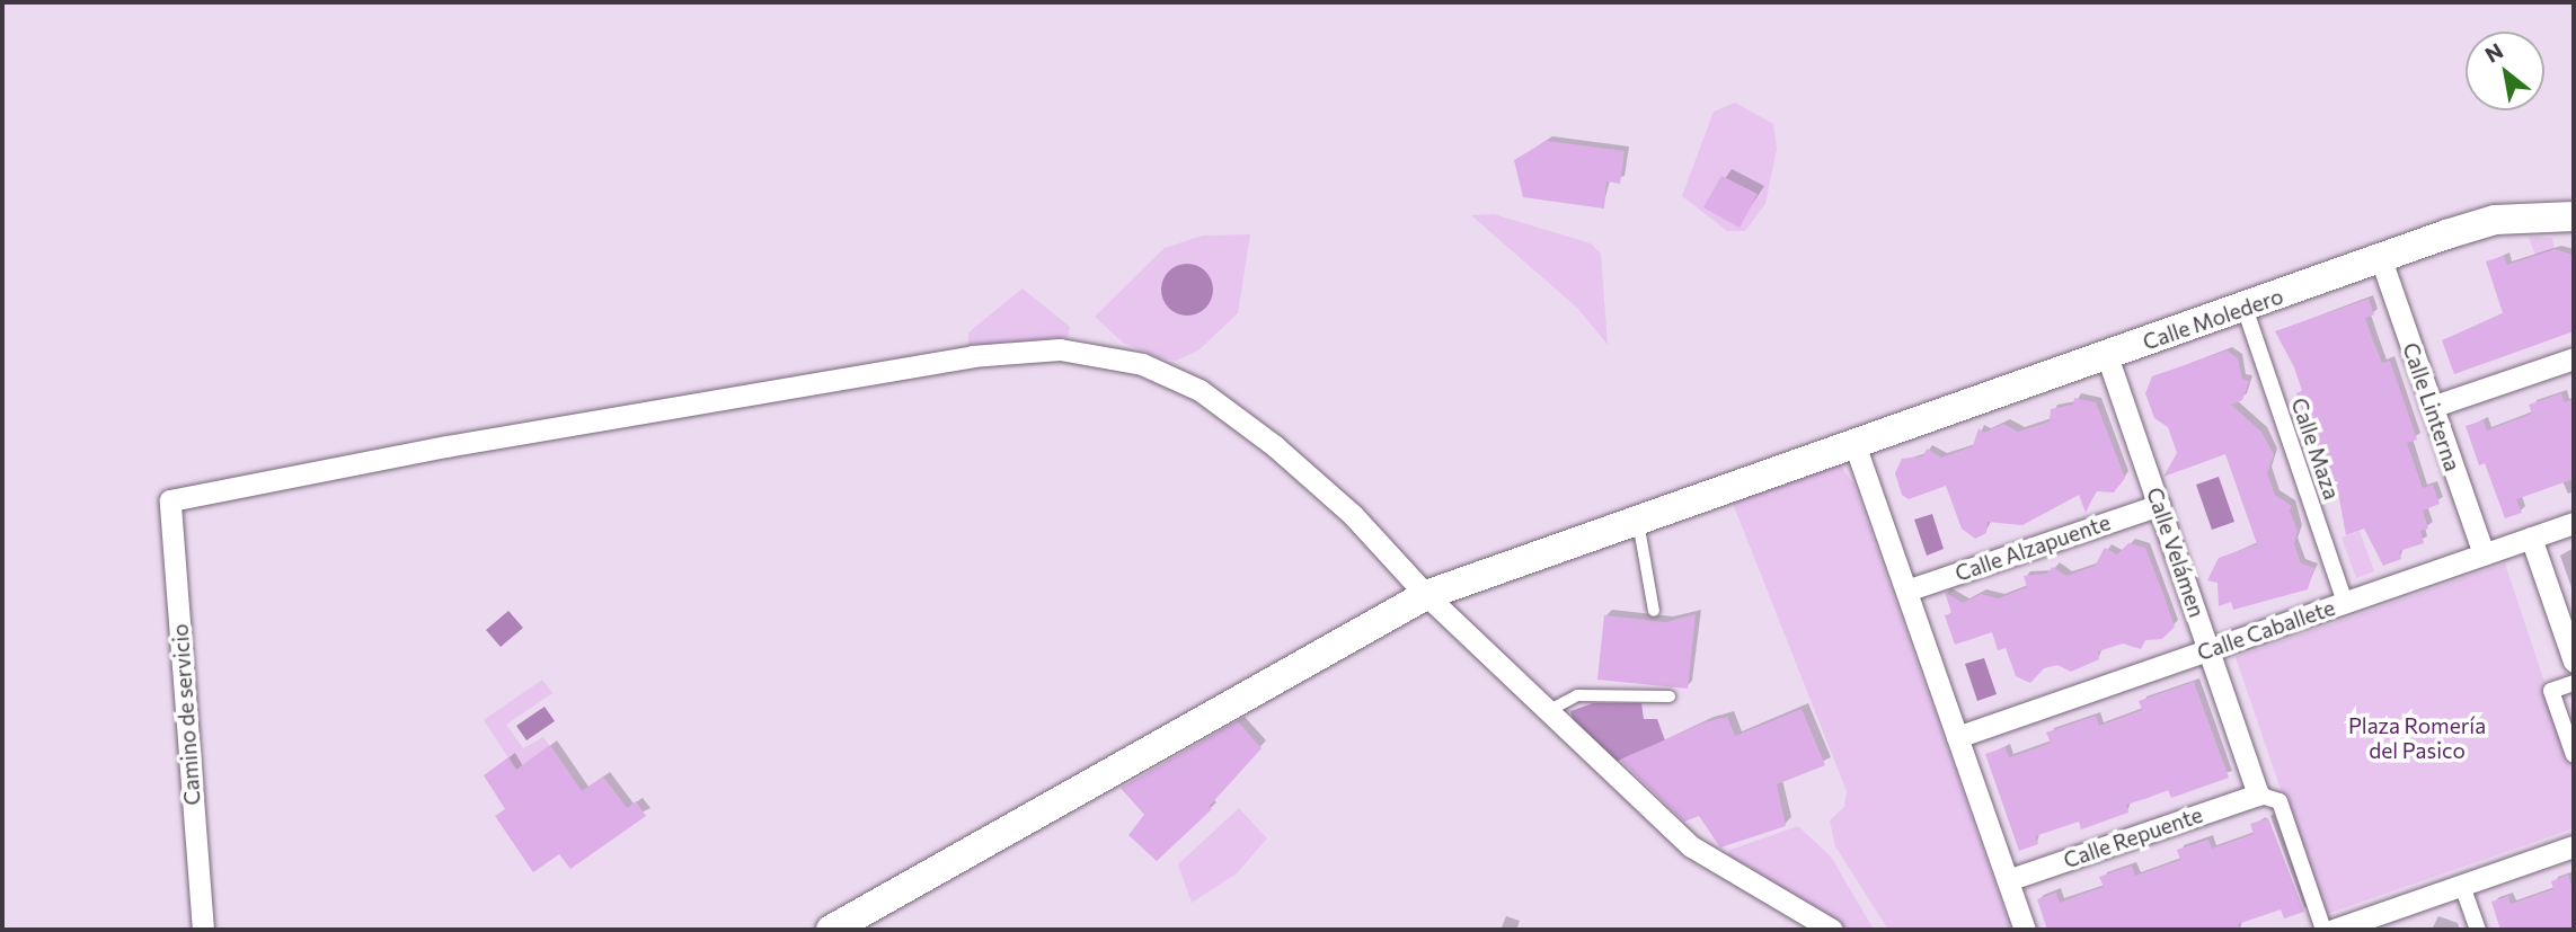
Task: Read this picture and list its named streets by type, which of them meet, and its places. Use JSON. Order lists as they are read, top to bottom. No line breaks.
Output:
{"streets":{"main road":["Calle Moledero"],"street":["Calle Linterna","Calle Maza","Calle Alzapuente","Calle Velámen","Calle Caballete","Camino de servicio","Calle Repuente"]},"crossings":[["Calle Moledero","Calle Linterna"],["Calle Moledero","Calle Maza"],["Calle Moledero","Calle Velámen"],["Calle Moledero","Camino de servicio"],["Calle Linterna","Calle Caballete"],["Calle Maza","Calle Caballete"],["Calle Alzapuente","Calle Velámen"],["Calle Velámen","Calle Caballete"],["Calle Velámen","Calle Repuente"]],"parks":["Plaza Romería del Pasico"],"north":"top left"}
